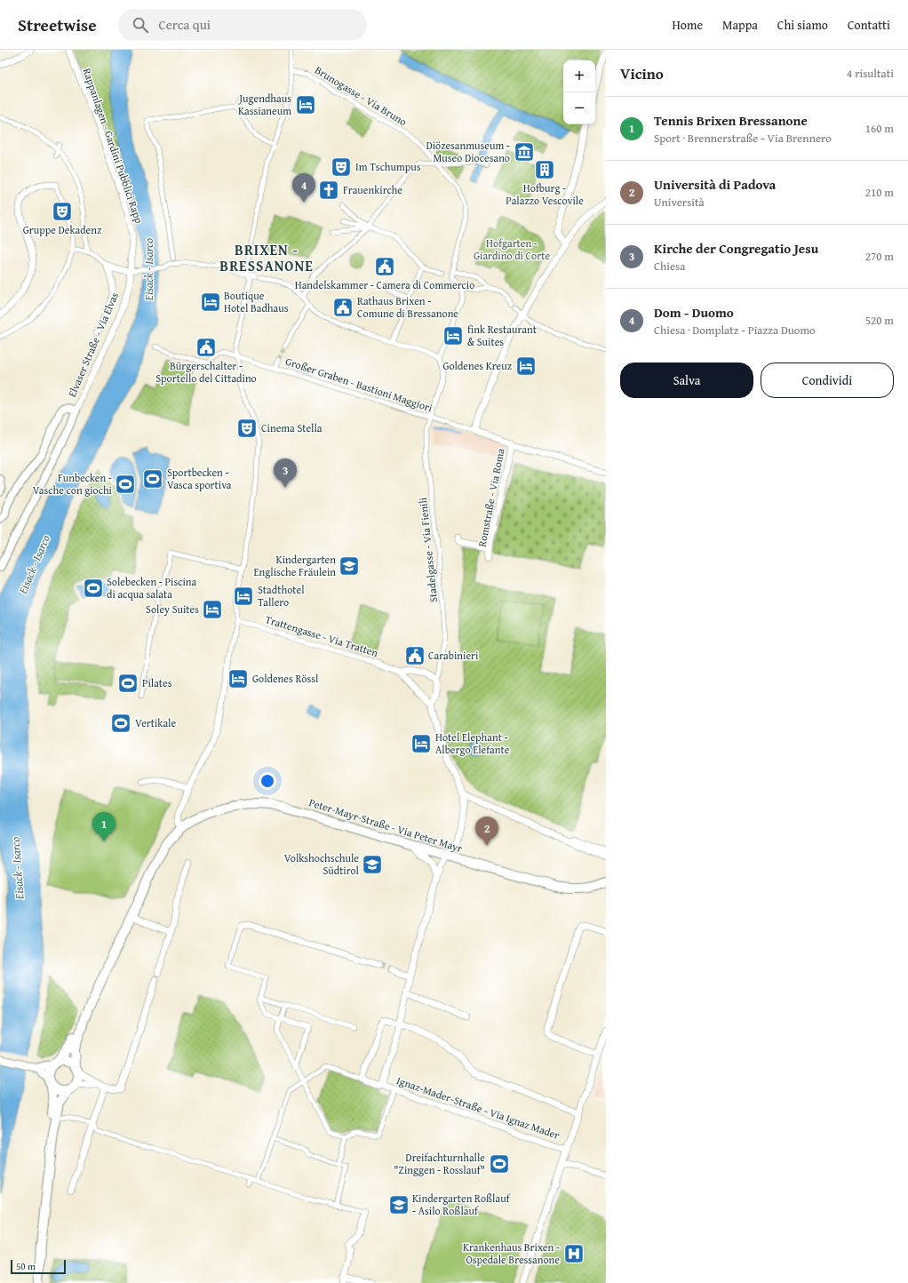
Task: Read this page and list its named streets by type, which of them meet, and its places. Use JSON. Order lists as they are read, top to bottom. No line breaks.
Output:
{"streets":{"main road":["Peter-Mayr-Straße - Via Peter Mayr"],"street":["Brunogasse - Via Bruno","Rappanlagen - Gardini Pubblici Rapp","Elvaser Straße - Via Elvas","Großer Graben - Bastioni Maggiori","Romstraße - Via Roma","Stadelgasse - Via Fienili","Trattengasse - Via Tratten","Ignaz-Mader-Straße - Via Ignaz Mader"]},"crossings":[["Rappanlagen - Gardini Pubblici Rapp","Elvaser Straße - Via Elvas"],["Großer Graben - Bastioni Maggiori","Romstraße - Via Roma"],["Großer Graben - Bastioni Maggiori","Stadelgasse - Via Fienili"],["Stadelgasse - Via Fienili","Trattengasse - Via Tratten"]],"districts":["BRIXEN - BRESSANONE"],"water":["Eisack - Isarco"],"parks":["Hofgarten - Giardino di Corte"],"places":{"hotel":["Jugendhaus Kassianeum","Boutique Hotel Badhaus","fink Restaurant & Suites","Goldenes Kreuz","Stadthotel Tallero","Soley Suites","Goldenes Rössl","Hotel Elephant - Albergo Elefante"],"museum":["Diözesanmuseum - Museo Diocesano"],"theatre":["Im Tschumpus","Gruppe Dekadenz","Cinema Stella"],"building":["Hofburg - Palazzo Vescovile"],"church":["Frauenkirche"],"public building":["Handelskammer - Camera di Commercio","Rathaus Brixen - Comune di Bressanone","Bürgerschalter - Sportello del Cittadino","Carabinieri"],"sports":["Sportbecken - Vasca sportiva","Funbecken - Vasche con giochi","Solebecken - Piscina di acqua salata","Pilates","Vertikale","Dreifachturnhalle \"Zinggen - Rosslauf\""],"school or university":["Kindergarten Englische Fräulein","Volkshochschule Südtirol","Kindergarten Roßlauf - Asilo Roßlauf"],"hospital":["Krankenhaus Brixen - Ospedale Bressanone"]},"scale_bar":"50 m","page":{"header":"Streetwise","search":"Cerca qui","nav":["Home","Mappa","Chi siamo","Contatti"],"heading":["Vicino","4 risultati"],"map_buttons":["+","−"],"list":[{"mark":"1","name":"Tennis Brixen Bressanone","note":"Sport · Brennerstraße - Via Brennero","value":"160 m"},{"mark":"2","name":"Università di Padova","note":"Università","value":"210 m"},{"mark":"3","name":"Kirche der Congregatio Jesu","note":"Chiesa","value":"270 m"},{"mark":"4","name":"Dom - Duomo","note":"Chiesa · Domplatz - Piazza Duomo","value":"520 m"}],"pins":["4","3","1","2"],"buttons":["Salva","Condividi"],"scale":"50 m"}}
